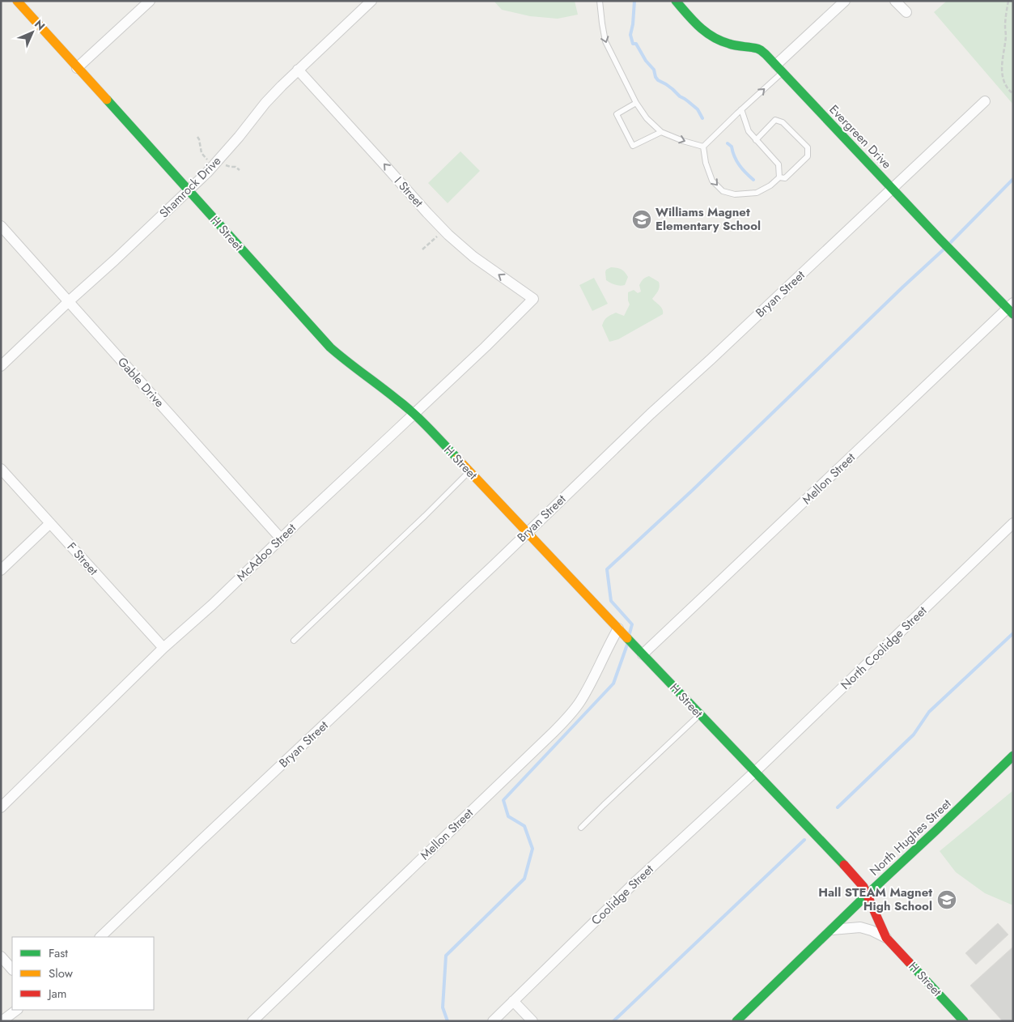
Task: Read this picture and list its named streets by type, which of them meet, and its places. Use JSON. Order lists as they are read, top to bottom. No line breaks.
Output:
{"streets":{"street":["Evergreen Drive","Shamrock Drive","I Street","H Street","Bryan Street","Gable Drive","Mellon Street","McAdoo Street","F Street","North Coolidge Street","North Hughes Street","Coolidge Street"]},"crossings":[["Evergreen Drive","Bryan Street"],["Evergreen Drive","Mellon Street"],["Shamrock Drive","I Street"],["Shamrock Drive","H Street"],["Shamrock Drive","Gable Drive"],["I Street","McAdoo Street"],["H Street","Bryan Street"],["H Street","Mellon Street"],["H Street","McAdoo Street"],["H Street","North Coolidge Street"],["H Street","North Hughes Street"],["H Street","Coolidge Street"],["Gable Drive","McAdoo Street"],["McAdoo Street","F Street"],["North Coolidge Street","Coolidge Street"]],"one_way":["I Street"],"places":{"school or university":["Williams Magnet Elementary School","Hall STEAM Magnet High School"]},"legend":["Fast","Slow","Jam"],"north":"top right"}
